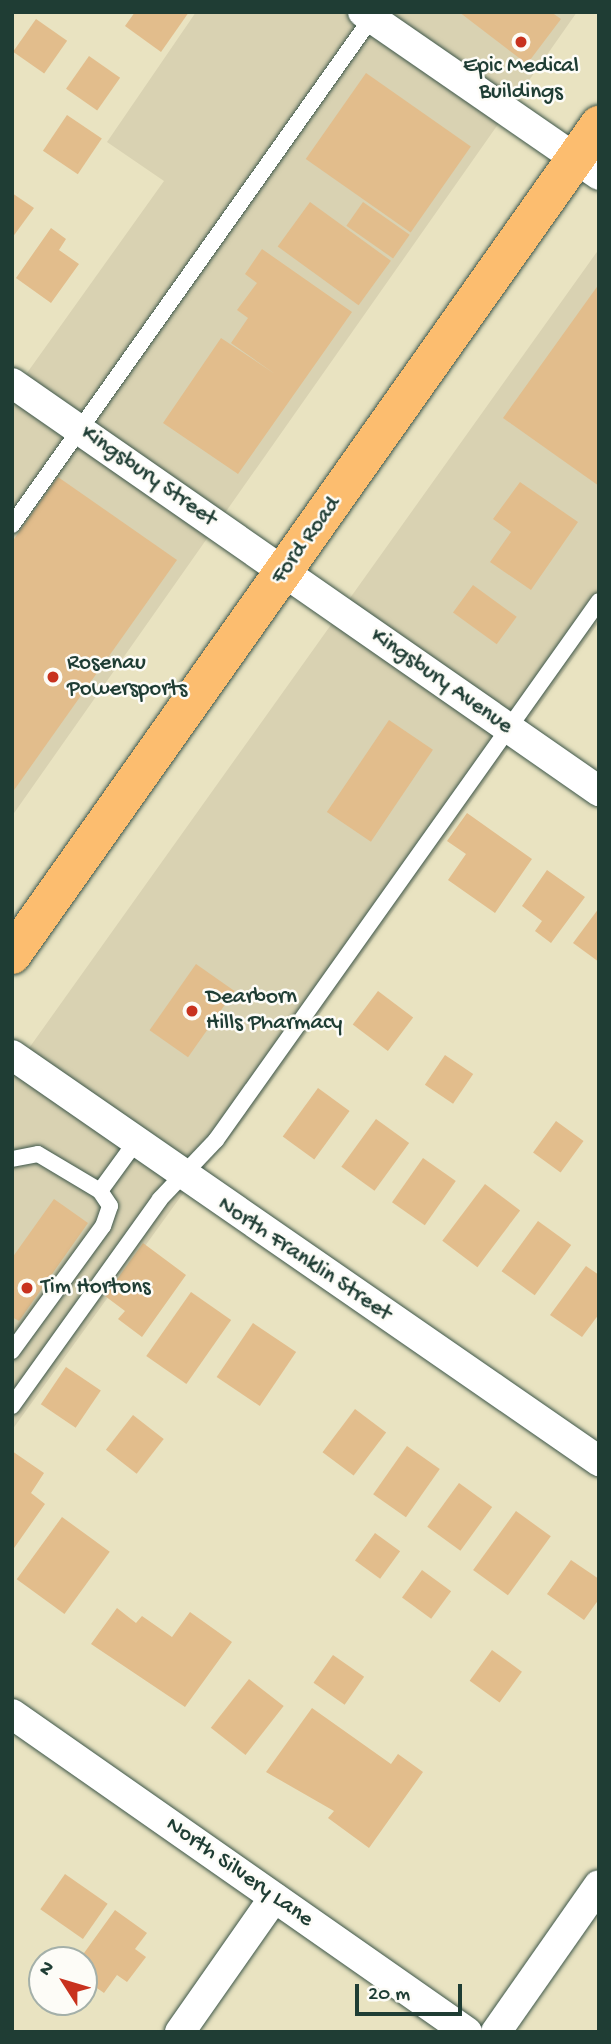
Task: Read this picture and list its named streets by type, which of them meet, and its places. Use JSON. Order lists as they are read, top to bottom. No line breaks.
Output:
{"streets":{"main road":["Ford Road"],"street":["Kingsbury Street","Kingsbury Avenue","North Franklin Street","North Silvery Lane"]},"crossings":[["Kingsbury Street","Ford Road"],["Kingsbury Street","Kingsbury Avenue"],["Ford Road","Kingsbury Avenue"]],"places":["Epic Medical Buildings","Rosenau Powersports","Dearborn Hills Pharmacy","Tim Hortons"],"scale_bar":"20 m","north":"top left"}
